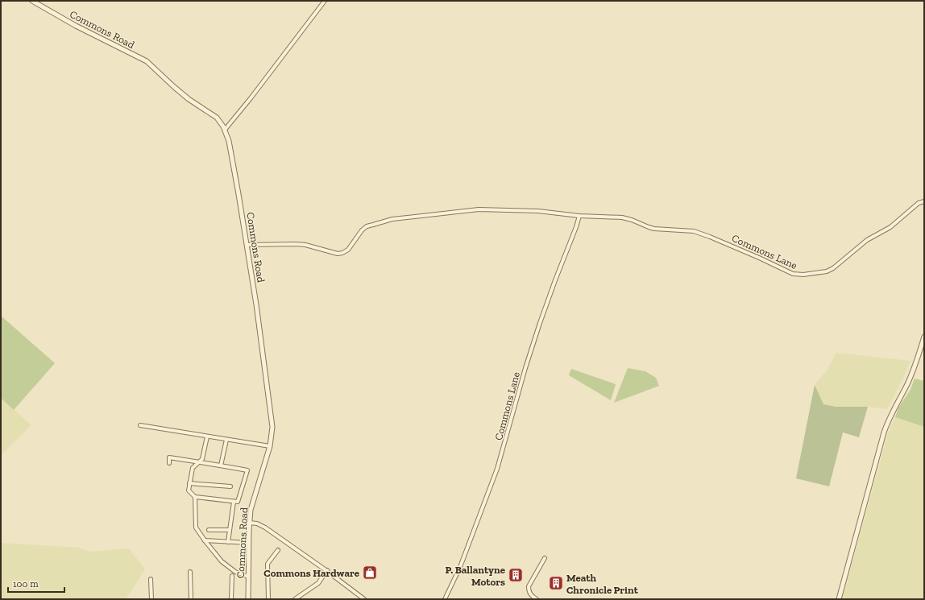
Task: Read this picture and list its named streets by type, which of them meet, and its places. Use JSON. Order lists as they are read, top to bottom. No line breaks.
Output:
{"streets":{"street":["Commons Road","Commons Lane"]},"crossings":[["Commons Road","Commons Lane"]],"places":{"shop":["Commons Hardware"],"building":["P. Ballantyne Motors","Meath Chronicle Print"]},"scale_bar":"100 m"}
